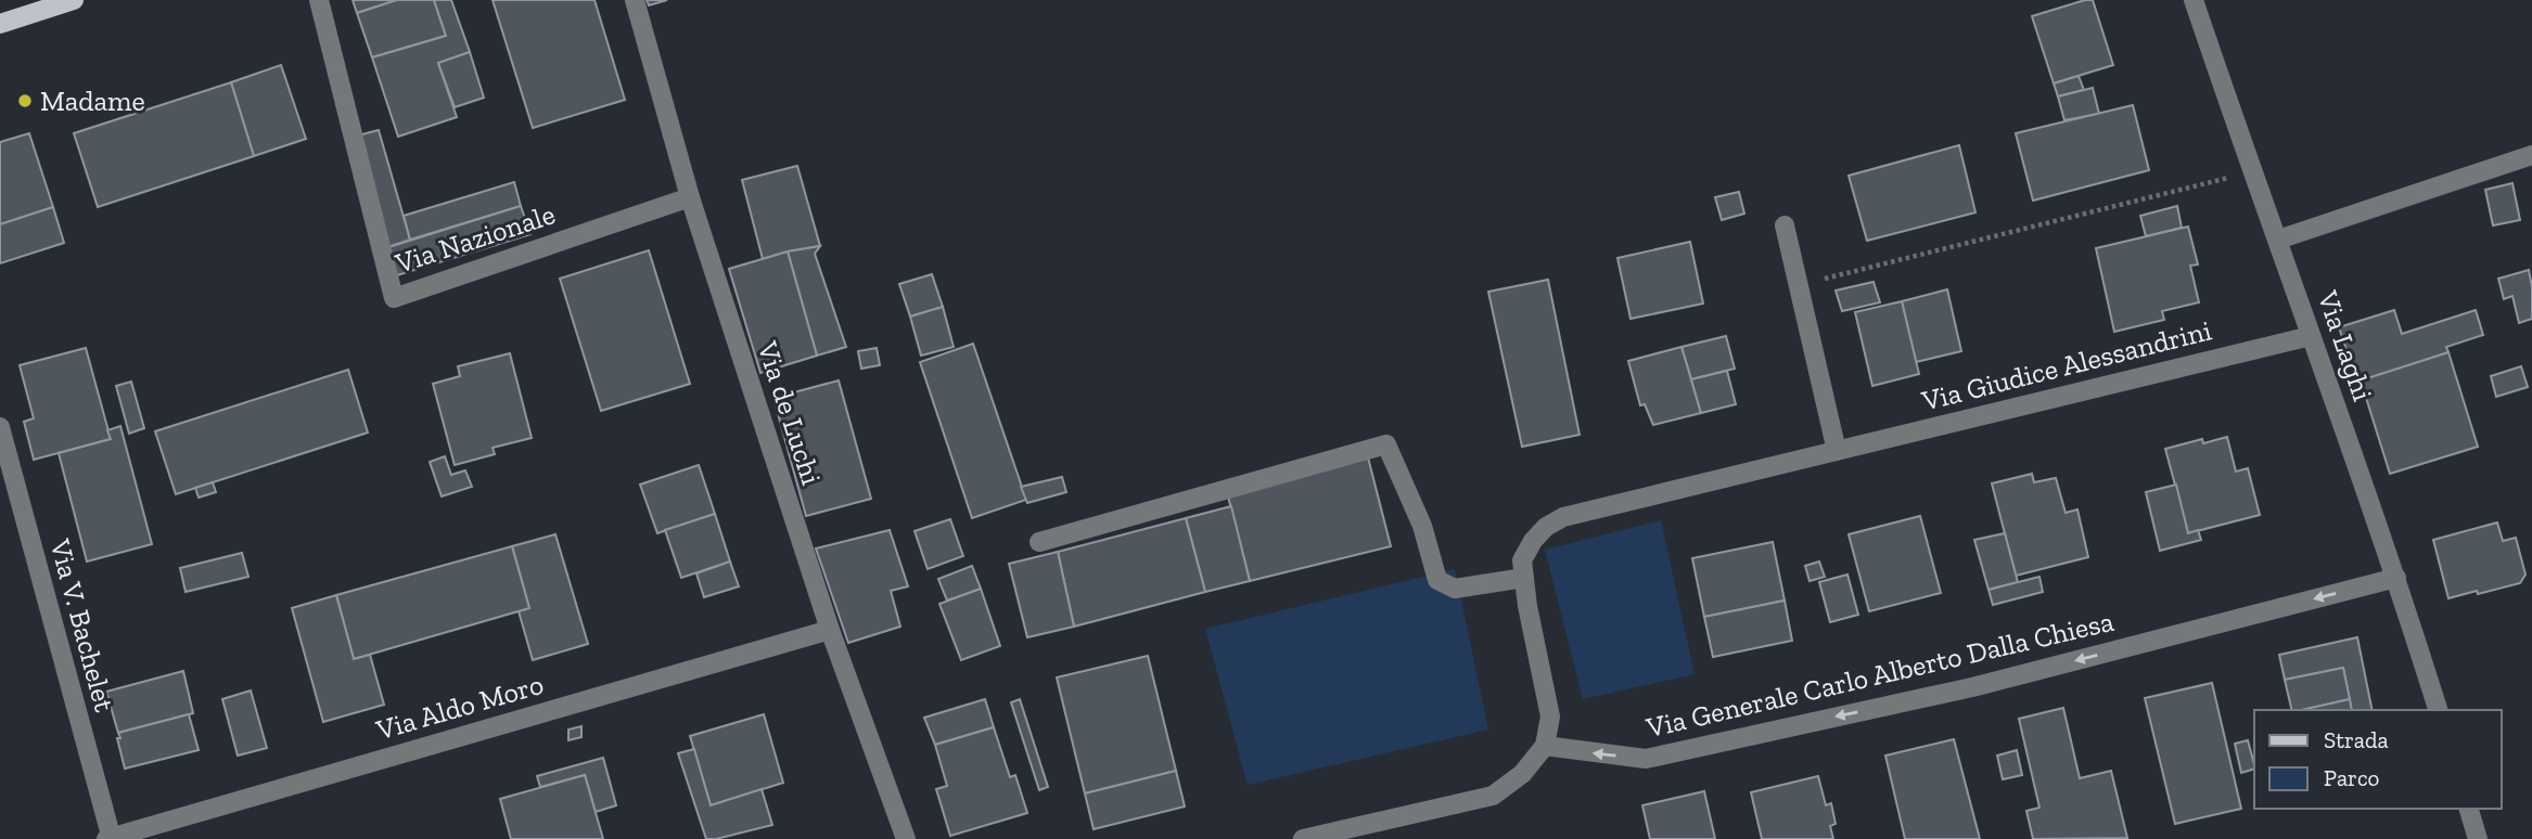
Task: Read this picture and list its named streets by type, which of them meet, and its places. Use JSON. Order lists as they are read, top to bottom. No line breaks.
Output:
{"streets":{"street":["Via Nazionale","Via Laghi","Via Giudice Alessandrini","Via de Luchi","Via V. Bachelet","Via Generale Carlo Alberto Dalla Chiesa","Via Aldo Moro"]},"crossings":[["Via Nazionale","Via de Luchi"],["Via Laghi","Via Giudice Alessandrini"],["Via Laghi","Via Generale Carlo Alberto Dalla Chiesa"],["Via Giudice Alessandrini","Via Generale Carlo Alberto Dalla Chiesa"],["Via de Luchi","Via Aldo Moro"],["Via V. Bachelet","Via Aldo Moro"]],"one_way":["Via Generale Carlo Alberto Dalla Chiesa"],"places":["Madame"],"legend":["Strada","Parco"]}
